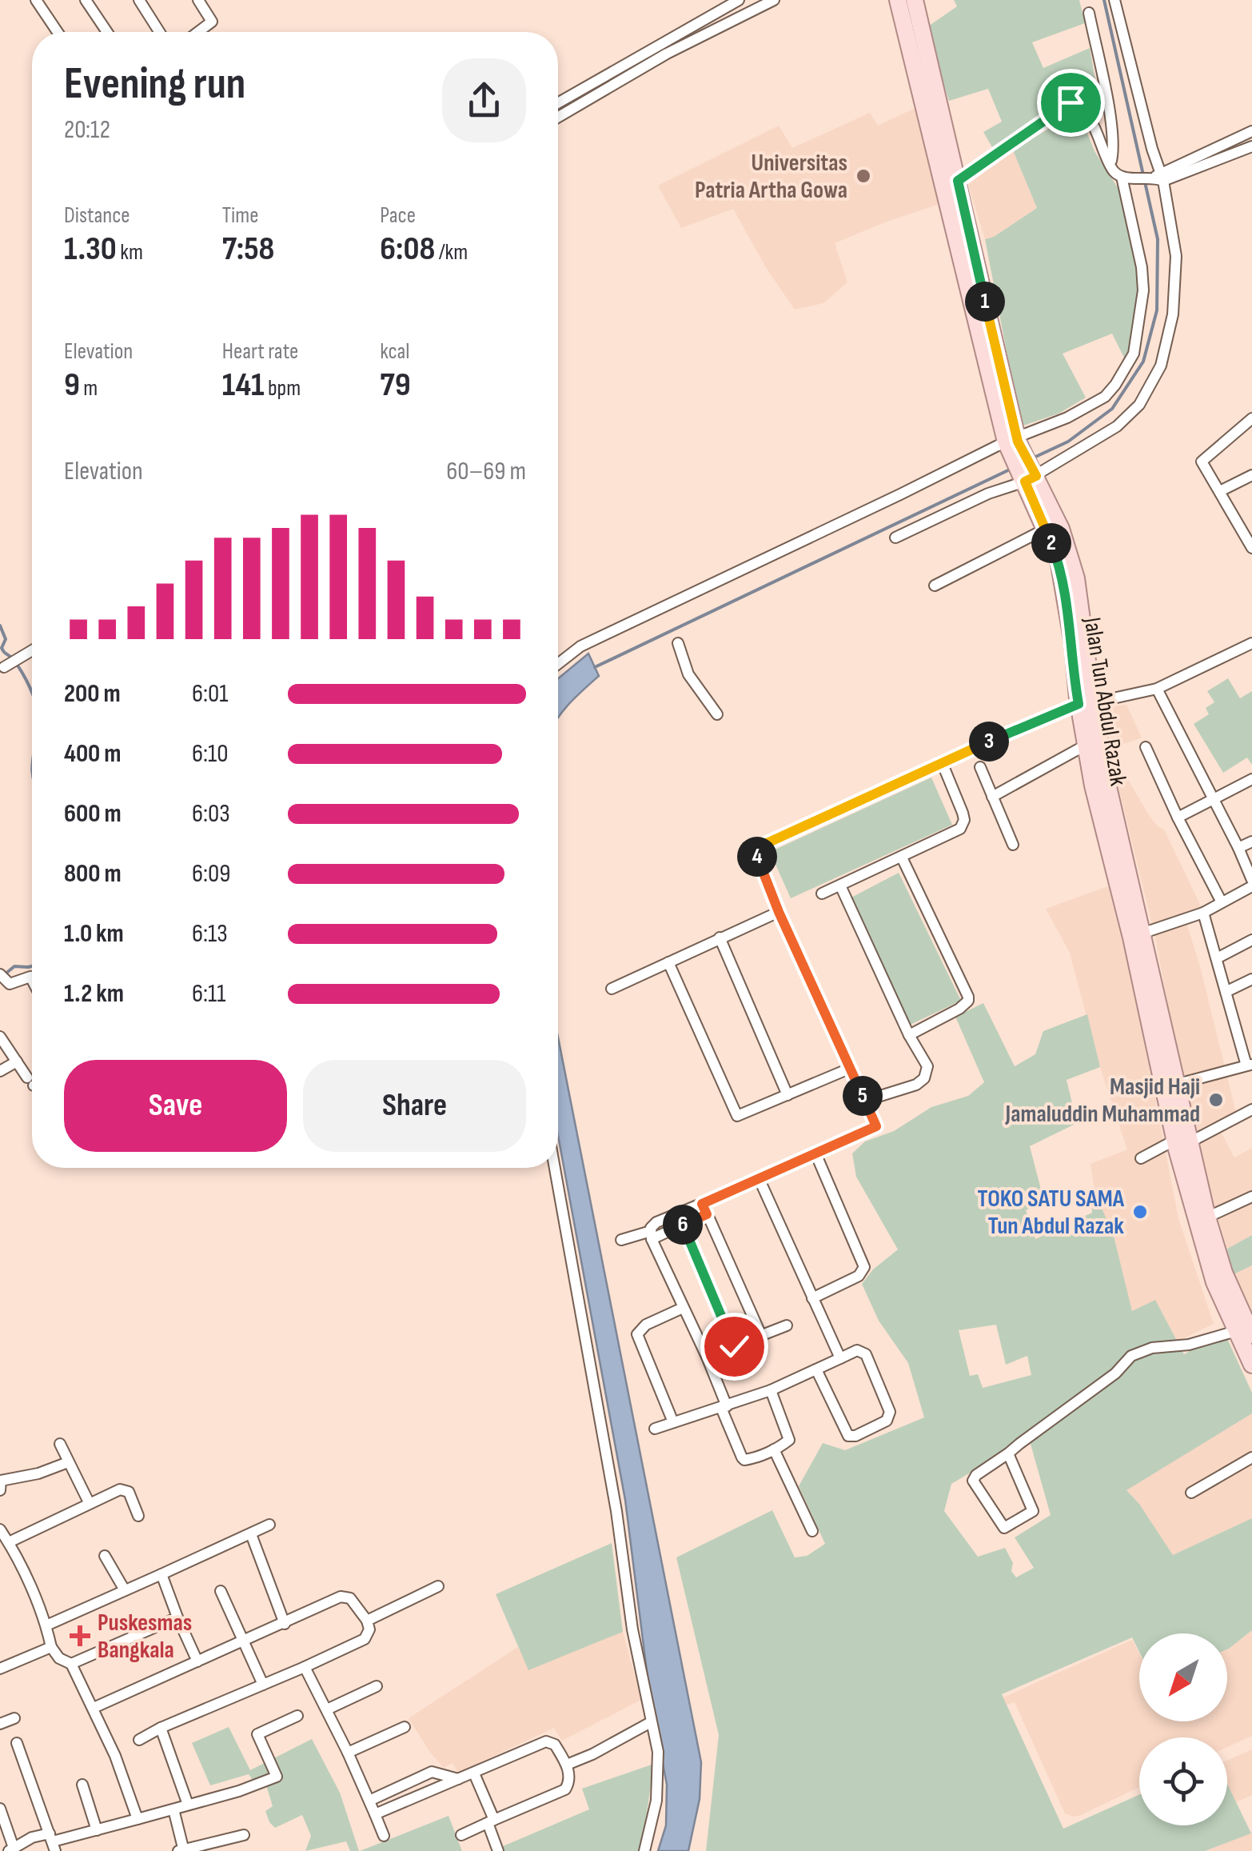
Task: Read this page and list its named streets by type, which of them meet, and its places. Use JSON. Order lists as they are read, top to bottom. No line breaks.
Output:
{"streets":{"main road":["Jalan Tun Abdul Razak"]},"places":{"other":["Universitas Patria Artha Gowa","Masjid Haji Jamaluddin Muhammad","TOKO SATU SAMA Tun Abdul Razak"],"health":["Puskesmas Bangkala"]},"north":"bottom left","page":{"heading":["Evening run","20:12"],"stats":[["Distance","1.30 km"],["Time","7:58"],["Pace","6:08 /km"],["Elevation","9 m"],["Heart rate","141 bpm"],["kcal","79"]],"pins":["1","2","3","4","5","6"],"chart":["Elevation","60–69 m"],"list":[{"name":"200 m","note":"6:01"},{"name":"400 m","note":"6:10"},{"name":"600 m","note":"6:03"},{"name":"800 m","note":"6:09"},{"name":"1.0 km","note":"6:13"},{"name":"1.2 km","note":"6:11"}],"buttons":["Save","Share"]}}
